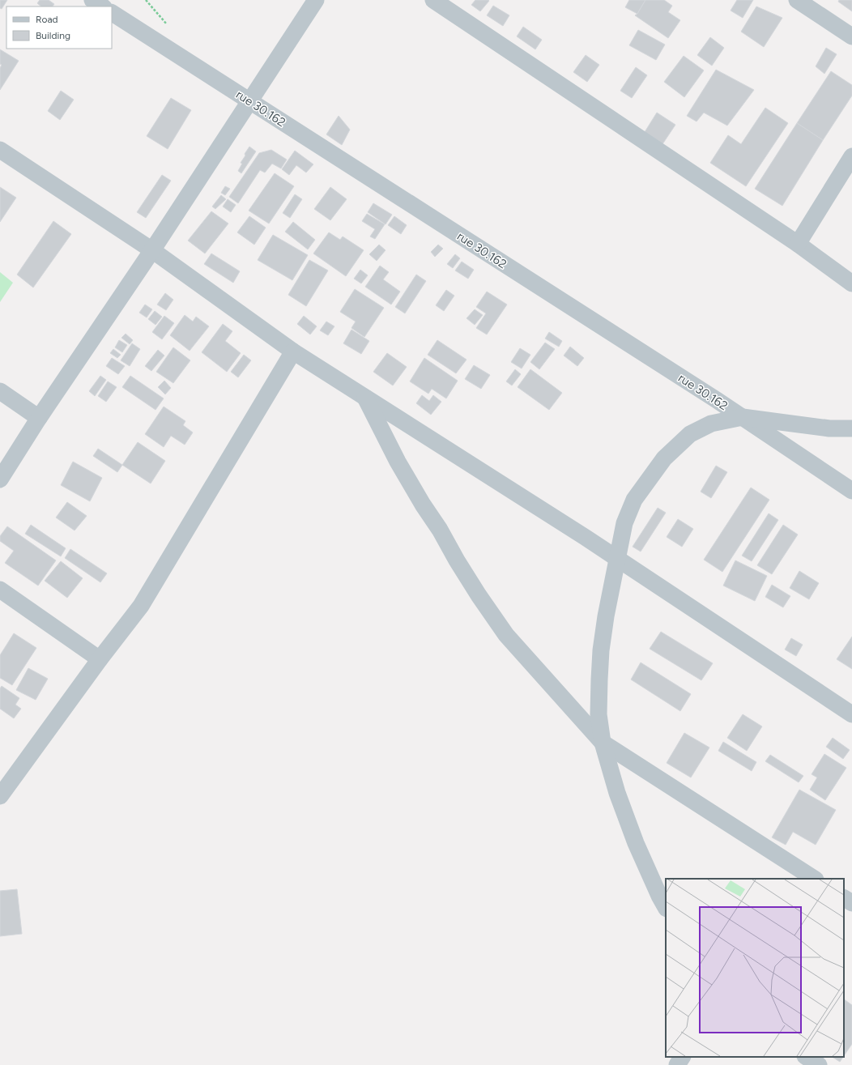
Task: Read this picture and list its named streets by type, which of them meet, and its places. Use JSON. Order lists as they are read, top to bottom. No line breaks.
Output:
{"streets":{"street":["rue 30.162"]},"legend":["Road","Building"]}
